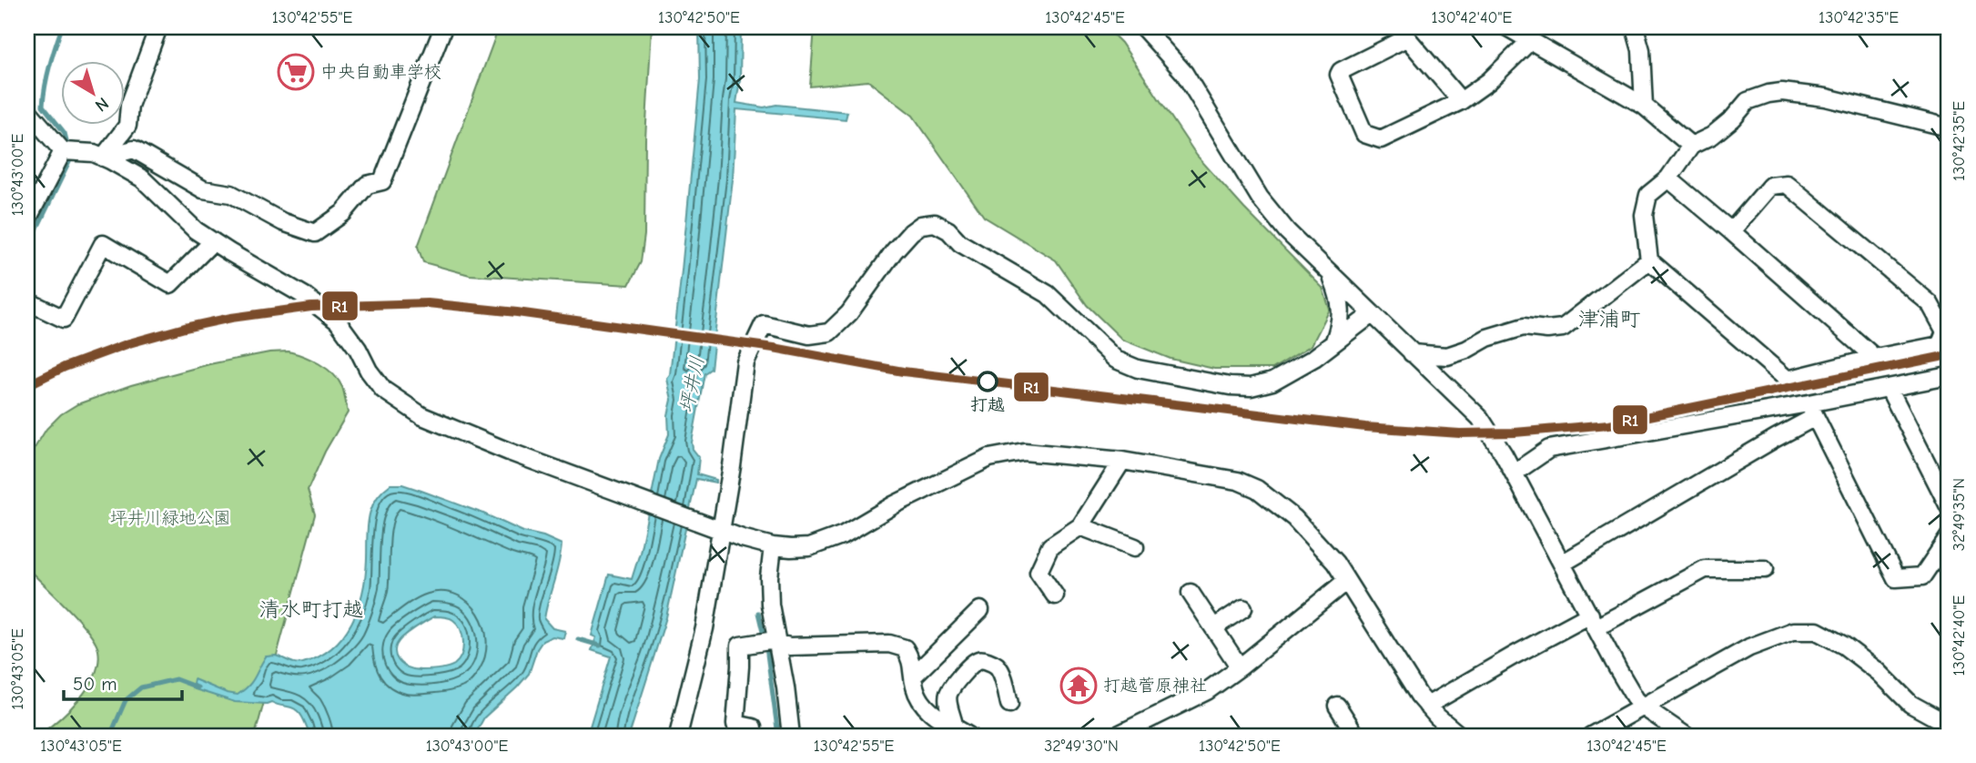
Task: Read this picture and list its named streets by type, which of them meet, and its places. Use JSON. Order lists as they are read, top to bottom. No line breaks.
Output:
{"districts":["津浦町","清水町打越"],"water":["坪井川"],"parks":["坪井川緑地公園"],"places":{"supermarket":["中央自動車学校"],"other":["打越"],"temple":["打越菅原神社"]},"lines":["transit line R1"],"scale_bar":"50 m","north":"bottom right","coordinates":["130°42'55\"E","130°42'50\"E","130°42'45\"E","130°42'40\"E","130°42'35\"E","130°43'00\"E","32°49'35\"N","130°43'05\"E","32°49'30\"N"]}
